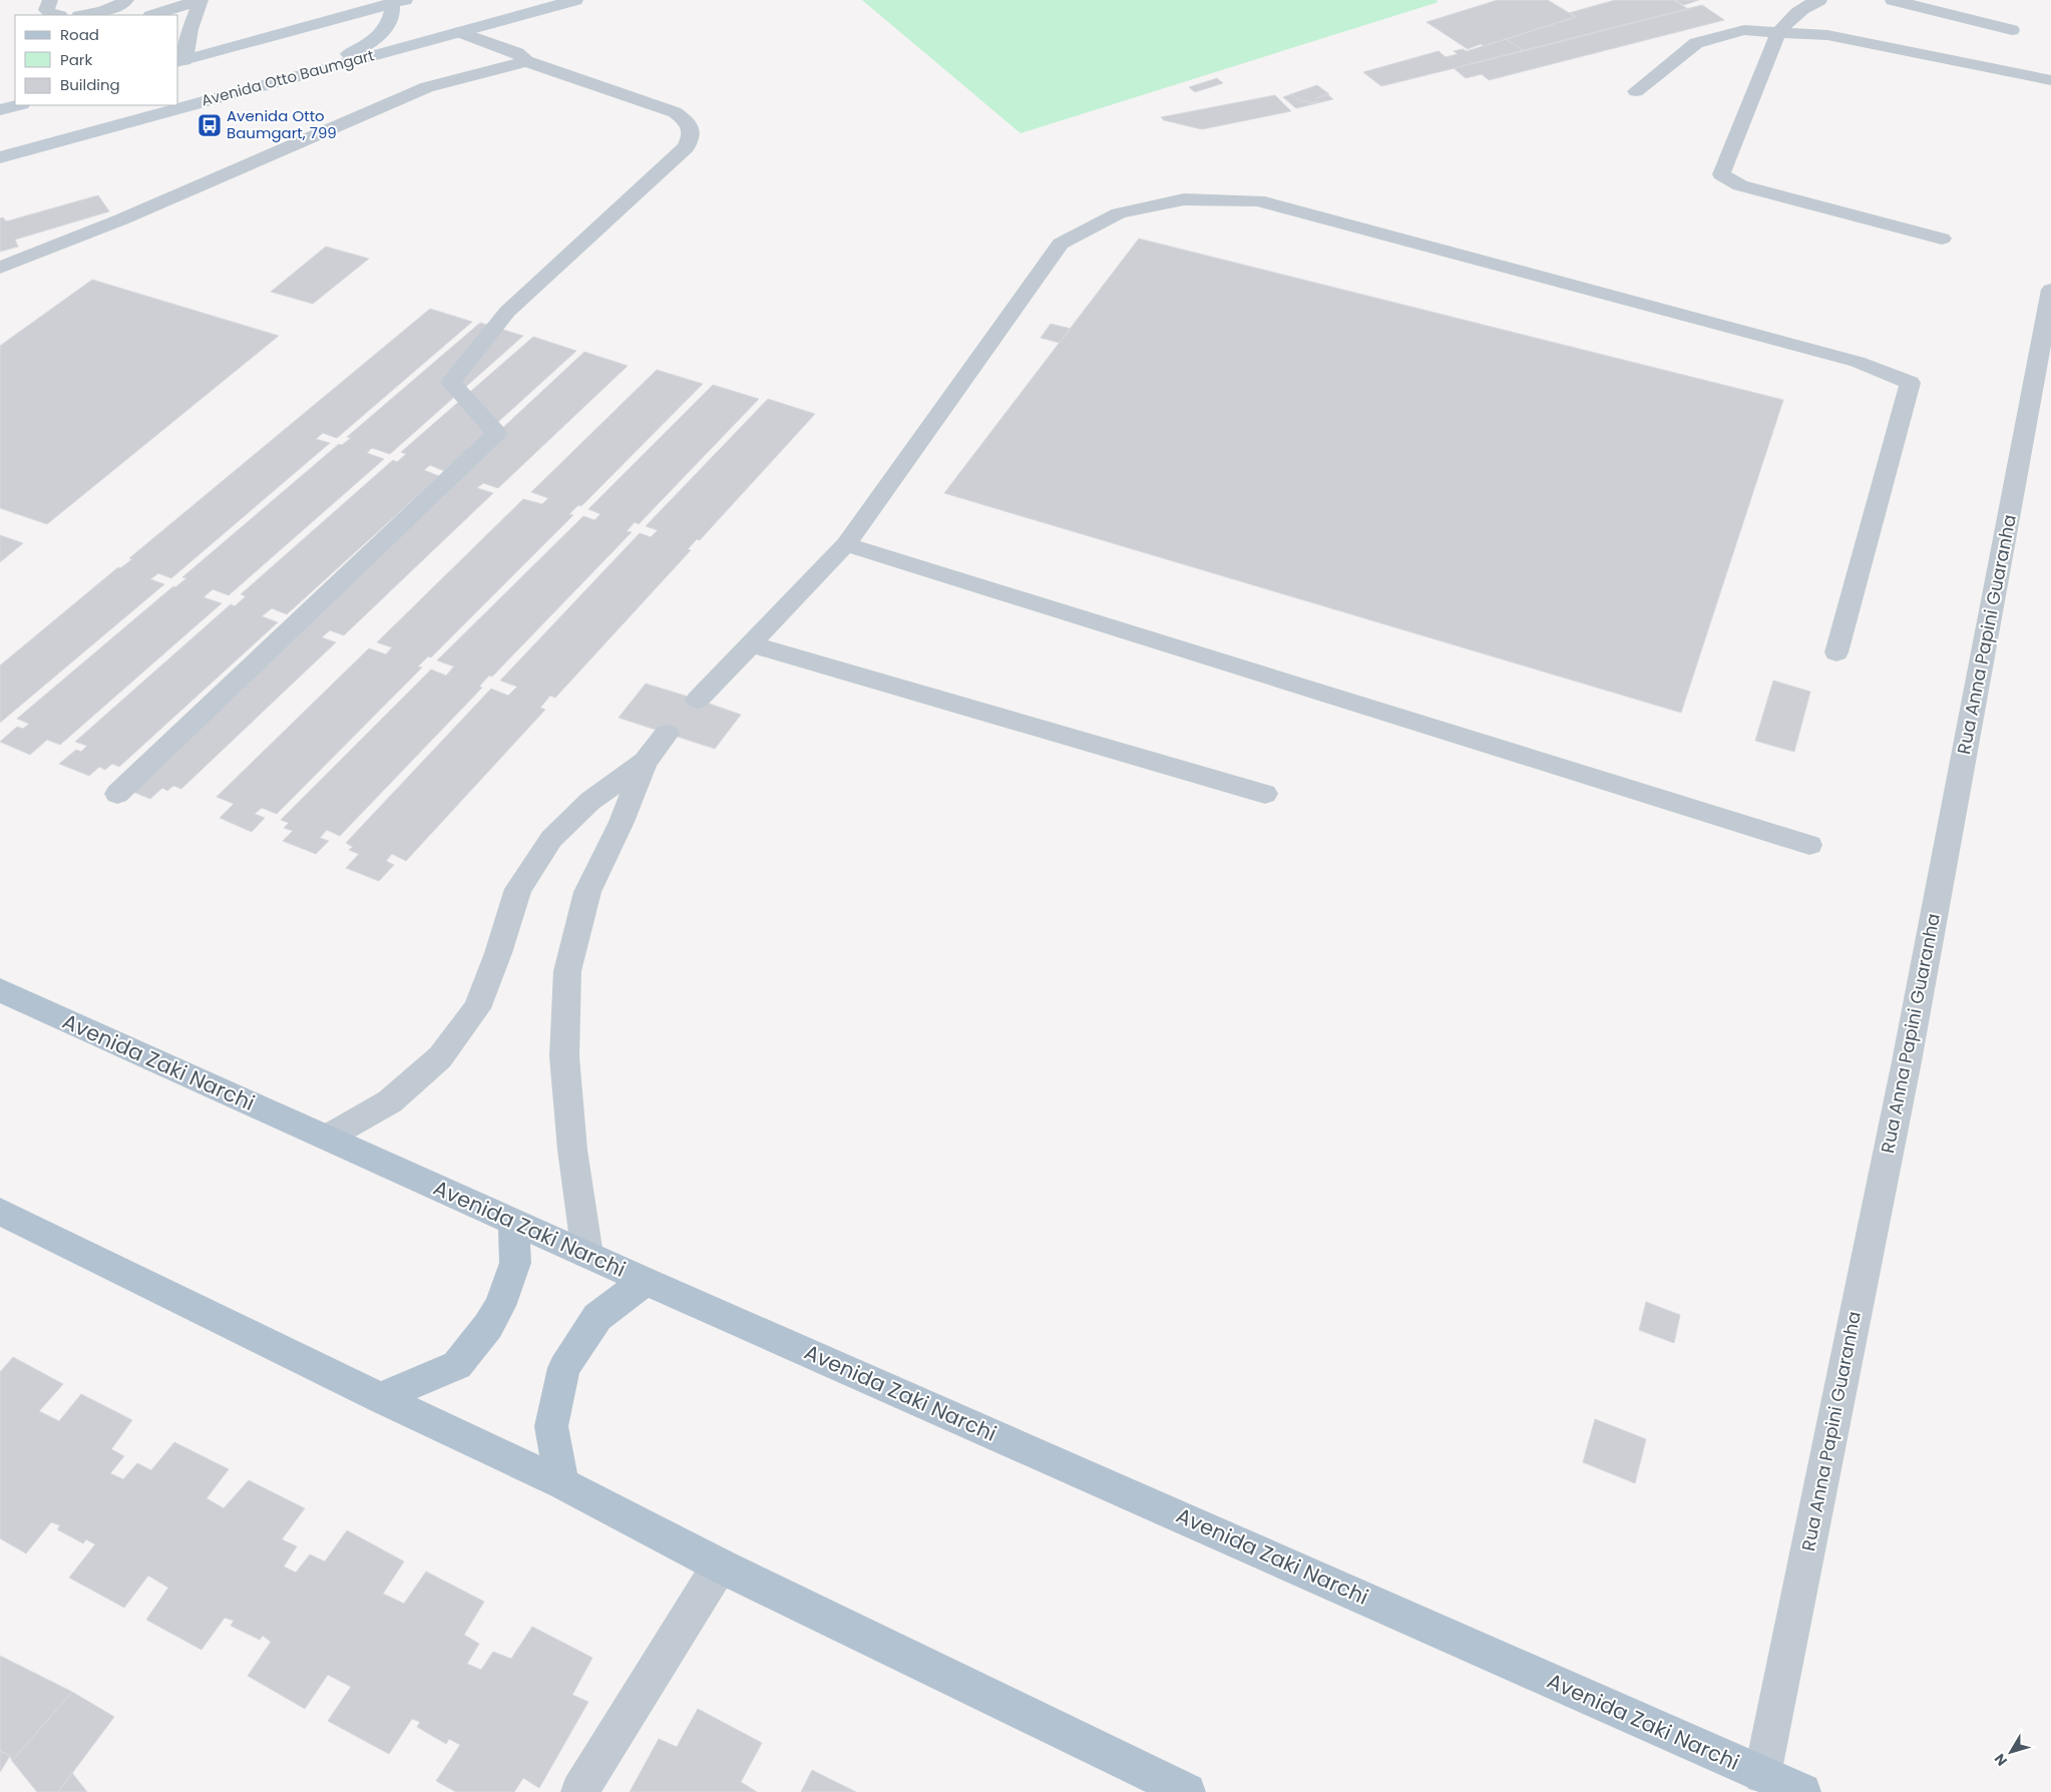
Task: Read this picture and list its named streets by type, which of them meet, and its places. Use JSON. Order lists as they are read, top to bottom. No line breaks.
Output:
{"streets":{"main road":["Avenida Otto Baumgart","Avenida Zaki Narchi"],"street":["Rua Anna Papini Guaranha"]},"crossings":[["Rua Anna Papini Guaranha","Avenida Zaki Narchi"]],"places":{"bus stop":["Avenida Otto Baumgart, 799"]},"legend":["Road","Park","Building"],"north":"bottom left"}
